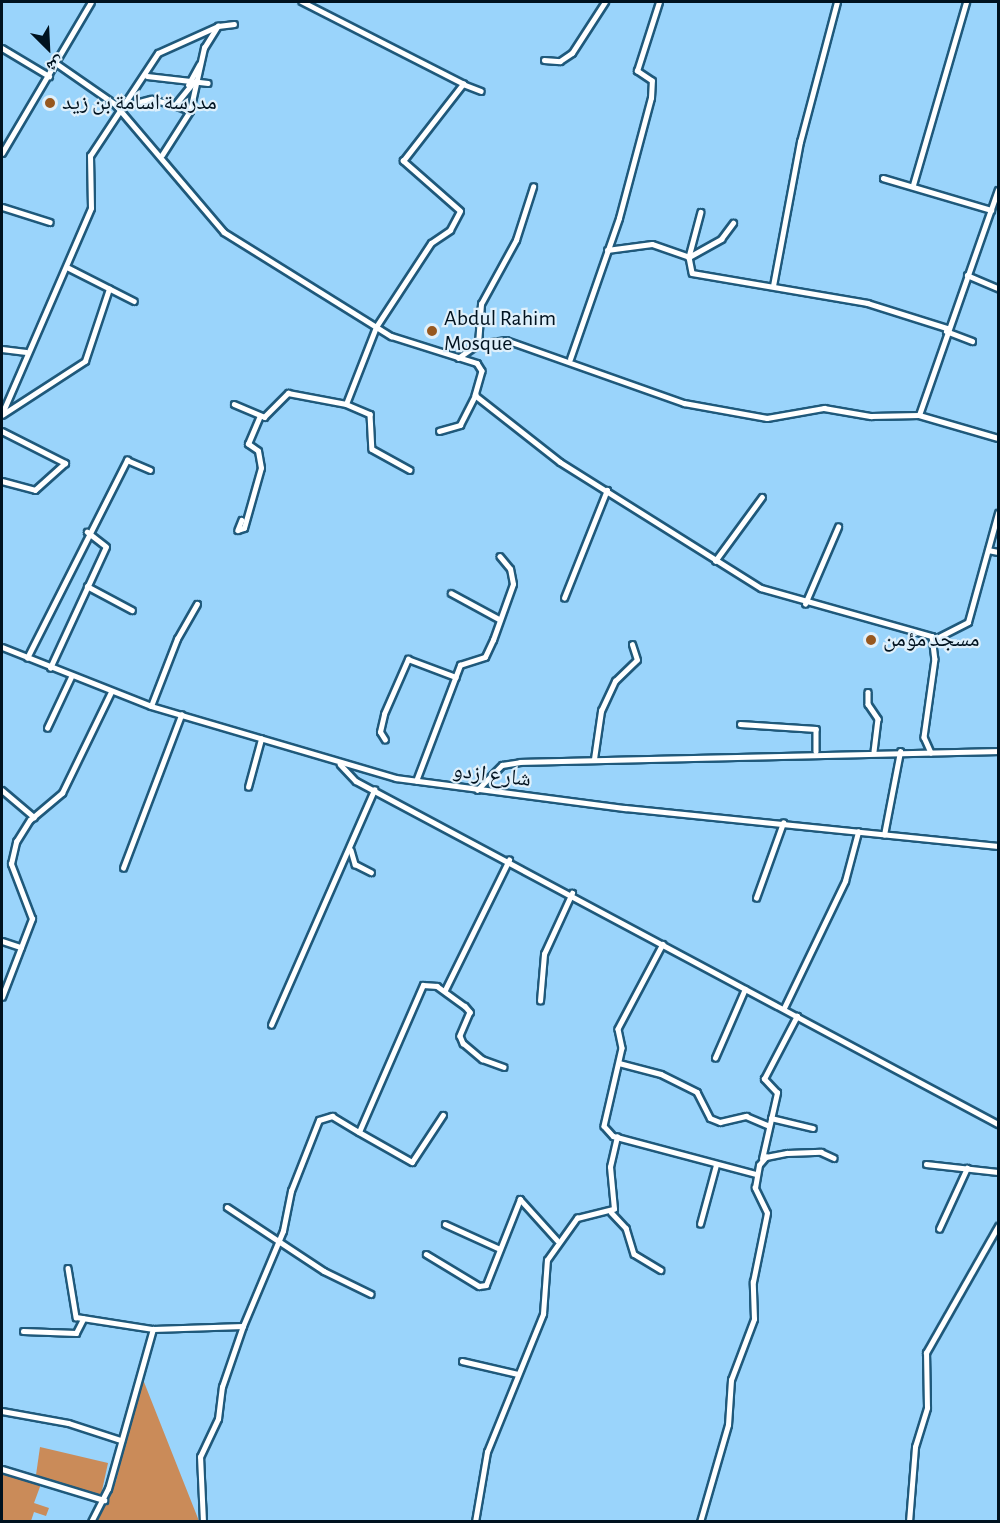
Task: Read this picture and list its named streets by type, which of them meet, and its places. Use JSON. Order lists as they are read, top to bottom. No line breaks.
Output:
{"streets":{"street":["شارع ازدو"]},"places":["مدرسة اسامة بن زيد","Abdul Rahim Mosque","مسجد مؤمن"],"north":"bottom right"}
